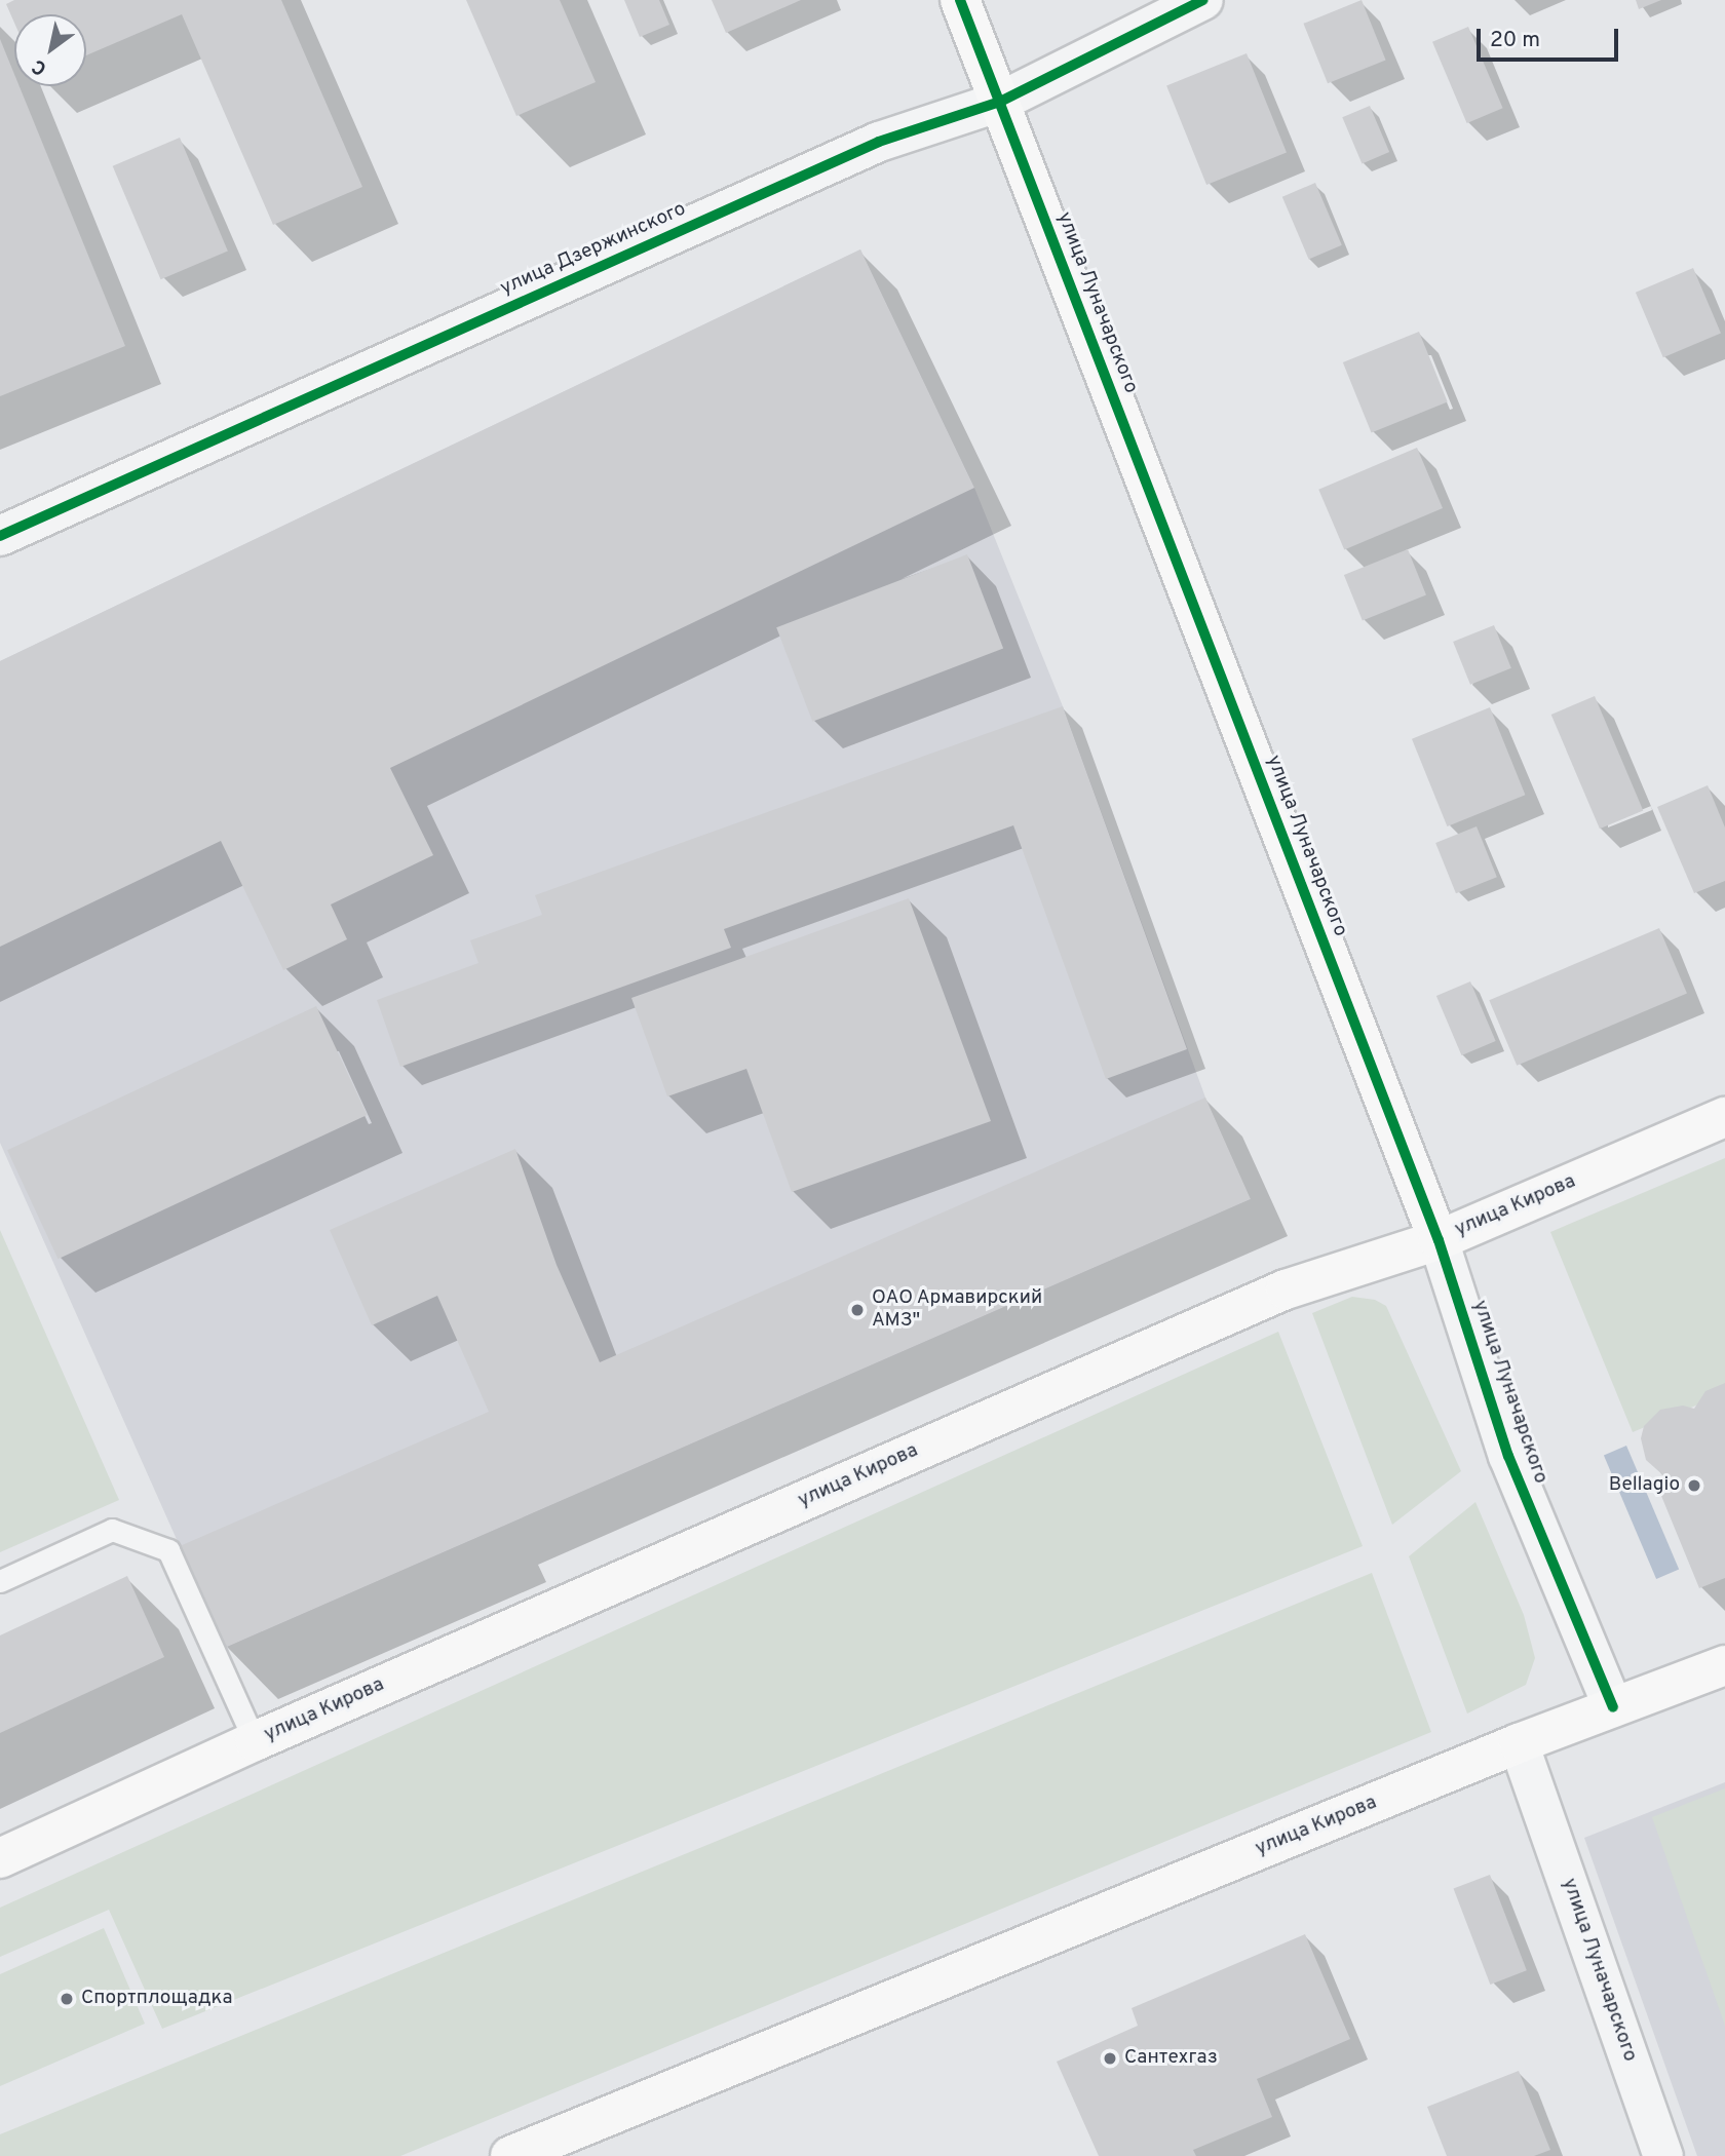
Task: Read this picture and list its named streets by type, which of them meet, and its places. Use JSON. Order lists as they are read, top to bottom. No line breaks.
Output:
{"streets":{"main road":["улица Луначарского","улица Кирова"],"street":["улица Дзержинского"]},"crossings":[["улица Дзержинского","улица Луначарского"],["улица Луначарского","улица Кирова"]],"places":["ОАО Армавирский АМЗ\"","Bellagio","Спортплощадка","Сантехгаз"],"scale_bar":"20 m","north":"bottom left"}
